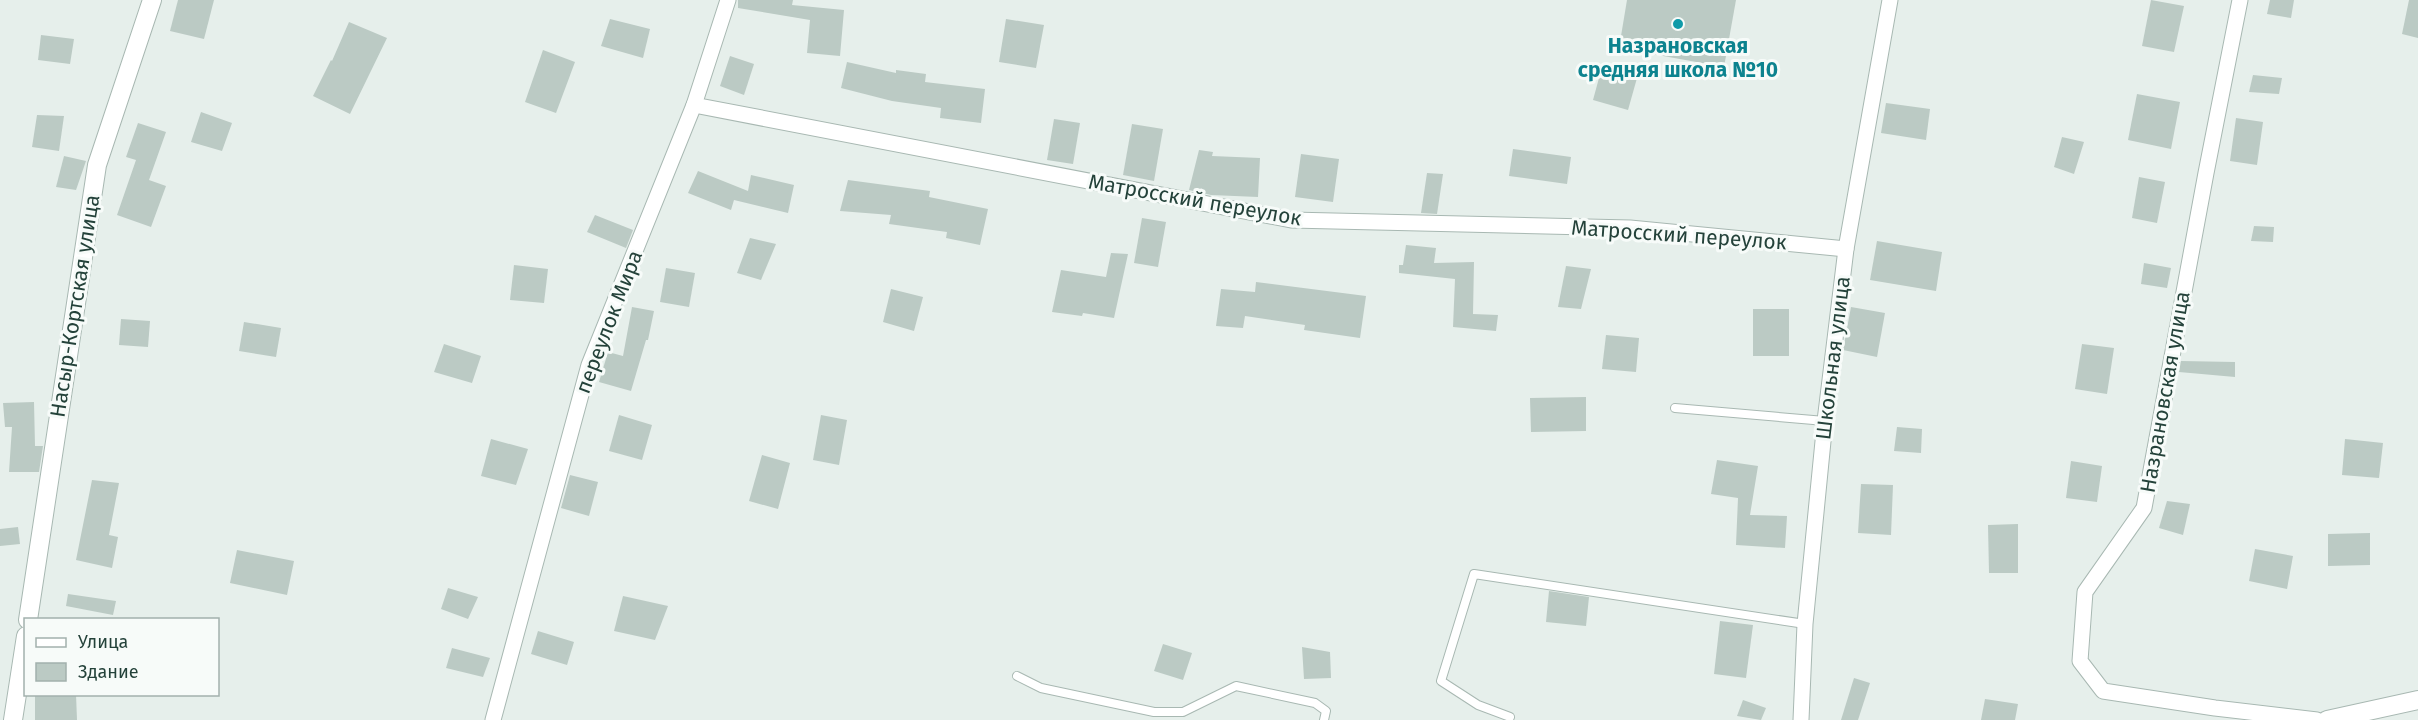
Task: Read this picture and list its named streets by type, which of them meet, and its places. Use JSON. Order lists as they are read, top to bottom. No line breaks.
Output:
{"streets":{"street":["Матросский переулок","Насыр-Кортская улица","переулок Мира","Школьная улица","Назрановская улица"]},"crossings":[["Матросский переулок","переулок Мира"],["Матросский переулок","Школьная улица"]],"places":["Назрановская средняя школа №10"],"legend":["Улица","Здание"]}
